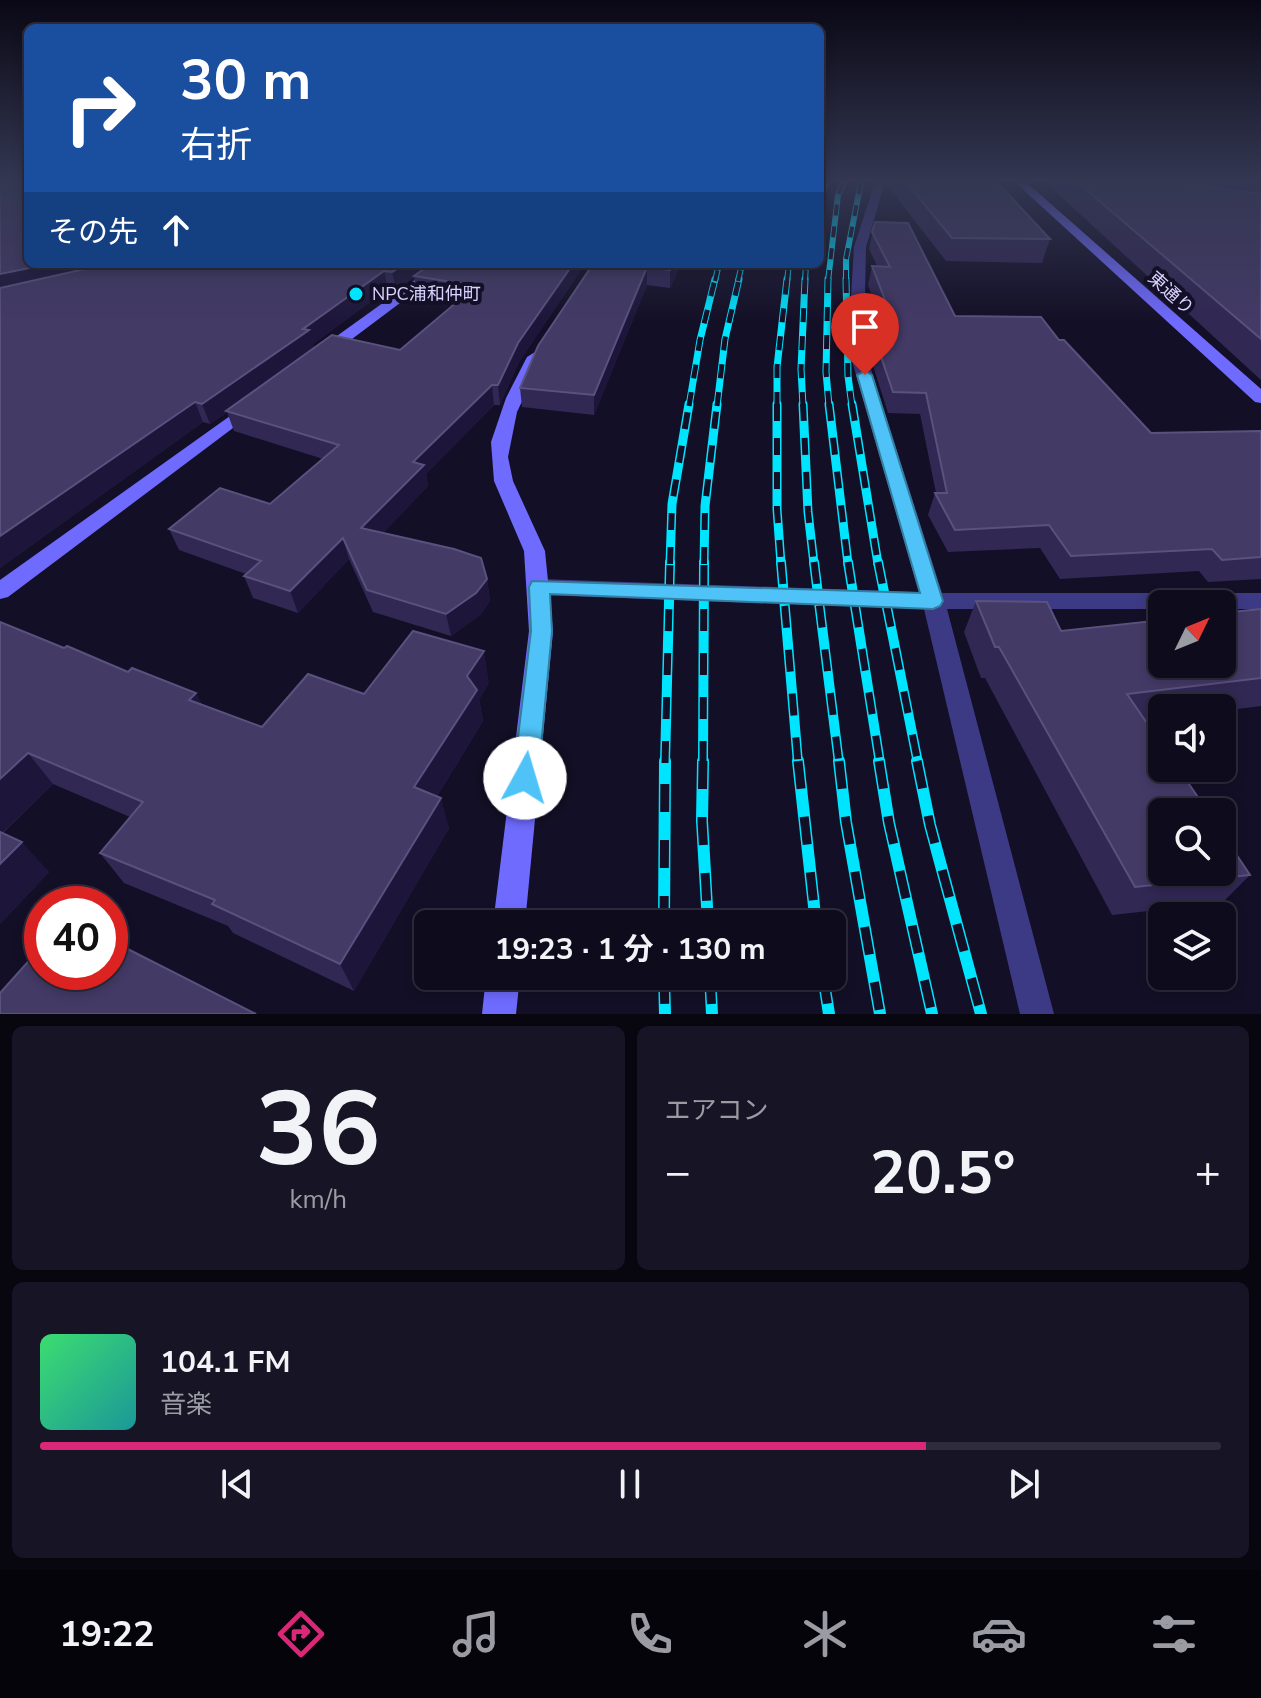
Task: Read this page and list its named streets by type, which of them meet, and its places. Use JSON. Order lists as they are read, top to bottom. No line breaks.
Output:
{"streets":{"street":["東通り"]},"places":["NPC浦和仲町"],"north":"top right","page":{"turn":["30 m","右折"],"then":"その先","limit":"40","trip":"19:23 · 1 分 · 130 m","tile":[["36","km/h"],"エアコン"],"heat":["−","20.5°","+"],"song":["104.1 FM","音楽"],"tabs":"19:22"}}
